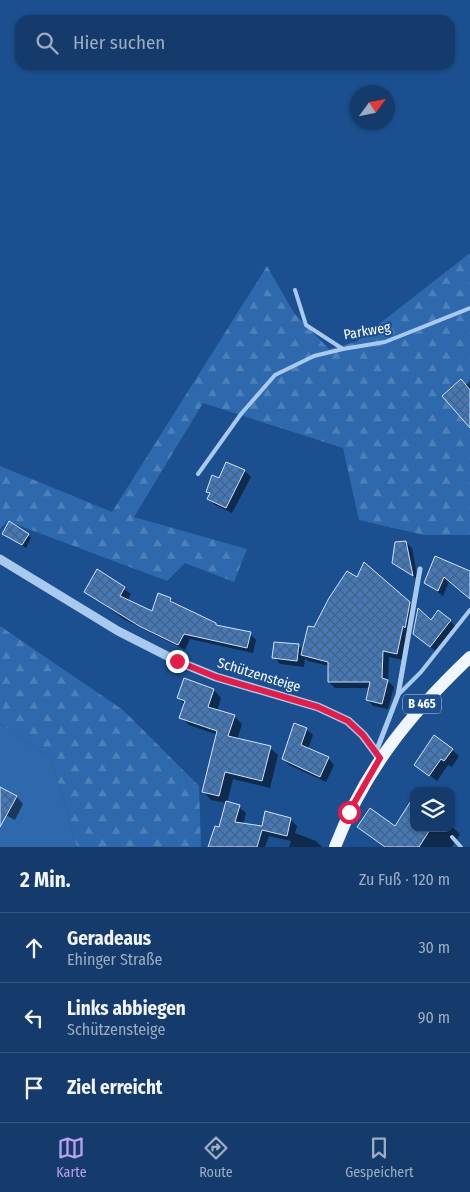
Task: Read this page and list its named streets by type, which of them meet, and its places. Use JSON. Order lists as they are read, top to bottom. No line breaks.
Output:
{"streets":{"main road":["B 465"],"street":["Schützensteige"],"lane":["Parkweg"]},"crossings":[["Schützensteige","B 465"]],"north":"top right","page":{"search":"Hier suchen","heading":["2 Min.","Zu Fuß · 120 m"],"list":[["Geradeaus","Ehinger Straße","30 m"],["Links abbiegen","Schützensteige","90 m"],"Ziel erreicht"],"nav":["Karte","Route","Gespeichert"]}}
